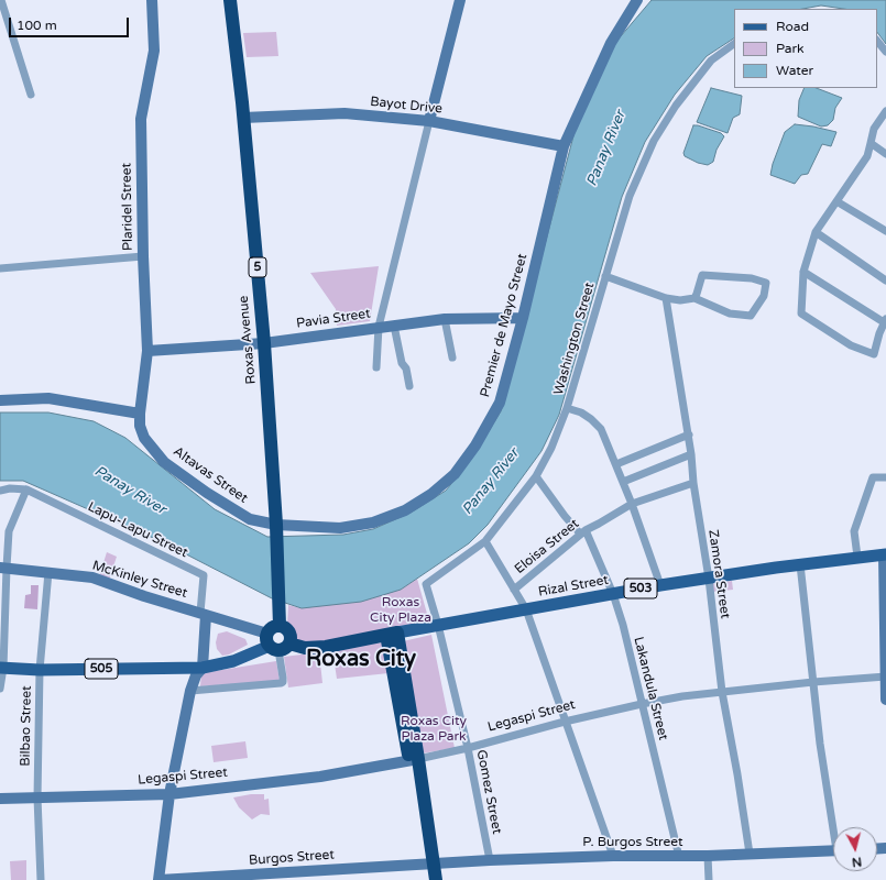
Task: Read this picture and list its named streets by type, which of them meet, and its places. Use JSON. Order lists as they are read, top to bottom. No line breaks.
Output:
{"streets":{"highway":["5","Roxas Avenue","505"],"main road":["Rizal Street","503"],"street":["Bayot Drive","Plaridel Street","Pavia Street","Premier de Mayo Street","Washington Street","Altavas Street","Lapu-Lapu Street","Eloisa Street","Zamora Street","McKinley Street","Lakandula Street","Legaspi Street","Bilbao Street","Gomez Street","P. Burgos Street","Burgos Street"]},"crossings":[["Bayot Drive","Premier de Mayo Street"],["Bayot Drive","Roxas Avenue"],["Plaridel Street","Pavia Street"],["Plaridel Street","Altavas Street"],["Pavia Street","Premier de Mayo Street"],["Pavia Street","Roxas Avenue"],["Premier de Mayo Street","Roxas Avenue"],["Premier de Mayo Street","Altavas Street"],["Washington Street","Rizal Street"],["Washington Street","Lakandula Street"],["Washington Street","Gomez Street"],["Roxas Avenue","Altavas Street"],["Roxas Avenue","505"],["Lapu-Lapu Street","McKinley Street"],["Eloisa Street","Zamora Street"],["Eloisa Street","Lakandula Street"],["Zamora Street","Rizal Street"],["Zamora Street","Legaspi Street"],["Zamora Street","P. Burgos Street"],["McKinley Street","505"],["McKinley Street","Bilbao Street"],["Rizal Street","Lakandula Street"],["Rizal Street","Gomez Street"],["505","Bilbao Street"],["Lakandula Street","Legaspi Street"],["Lakandula Street","P. Burgos Street"],["Legaspi Street","Bilbao Street"],["Legaspi Street","Gomez Street"],["Gomez Street","P. Burgos Street"],["P. Burgos Street","Burgos Street"]],"districts":["Roxas City"],"water":["Panay River"],"parks":["Roxas City Plaza","Roxas City Plaza Park"],"legend":["Road","Park","Water"],"scale_bar":"100 m","north":"bottom"}
